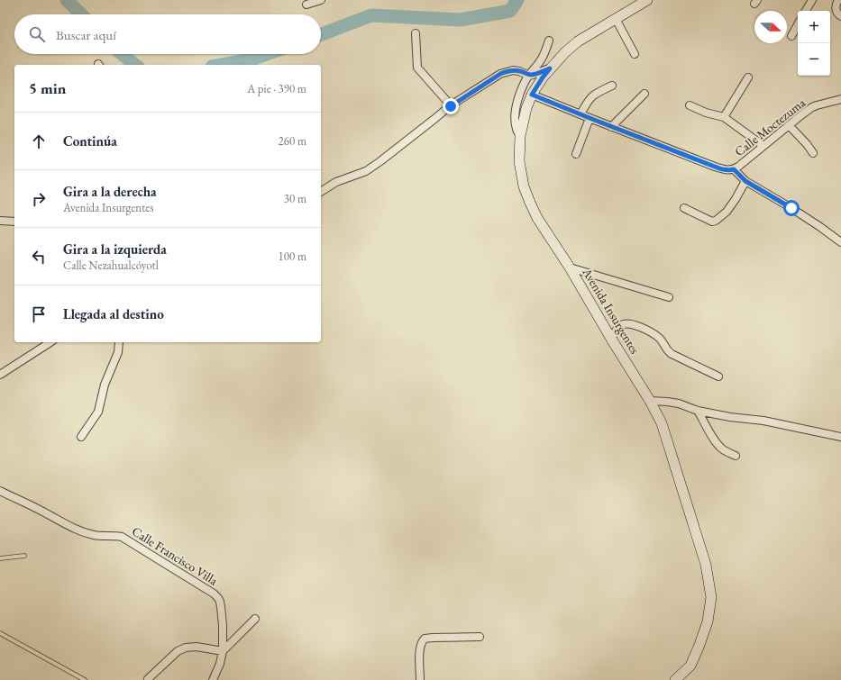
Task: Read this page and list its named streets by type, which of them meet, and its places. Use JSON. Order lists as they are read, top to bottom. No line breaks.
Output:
{"streets":{"main road":["Avenida Insurgentes"],"street":["Calle Moctezuma","Calle Francisco Villa"]},"north":"right","page":{"map_buttons":["+","−"],"search":"Buscar aquí","heading":["5 min","A pie · 390 m"],"list":[["Continúa","260 m"],["Gira a la derecha","Avenida Insurgentes","30 m"],["Gira a la izquierda","Calle Nezahualcóyotl","100 m"],"Llegada al destino"]}}
